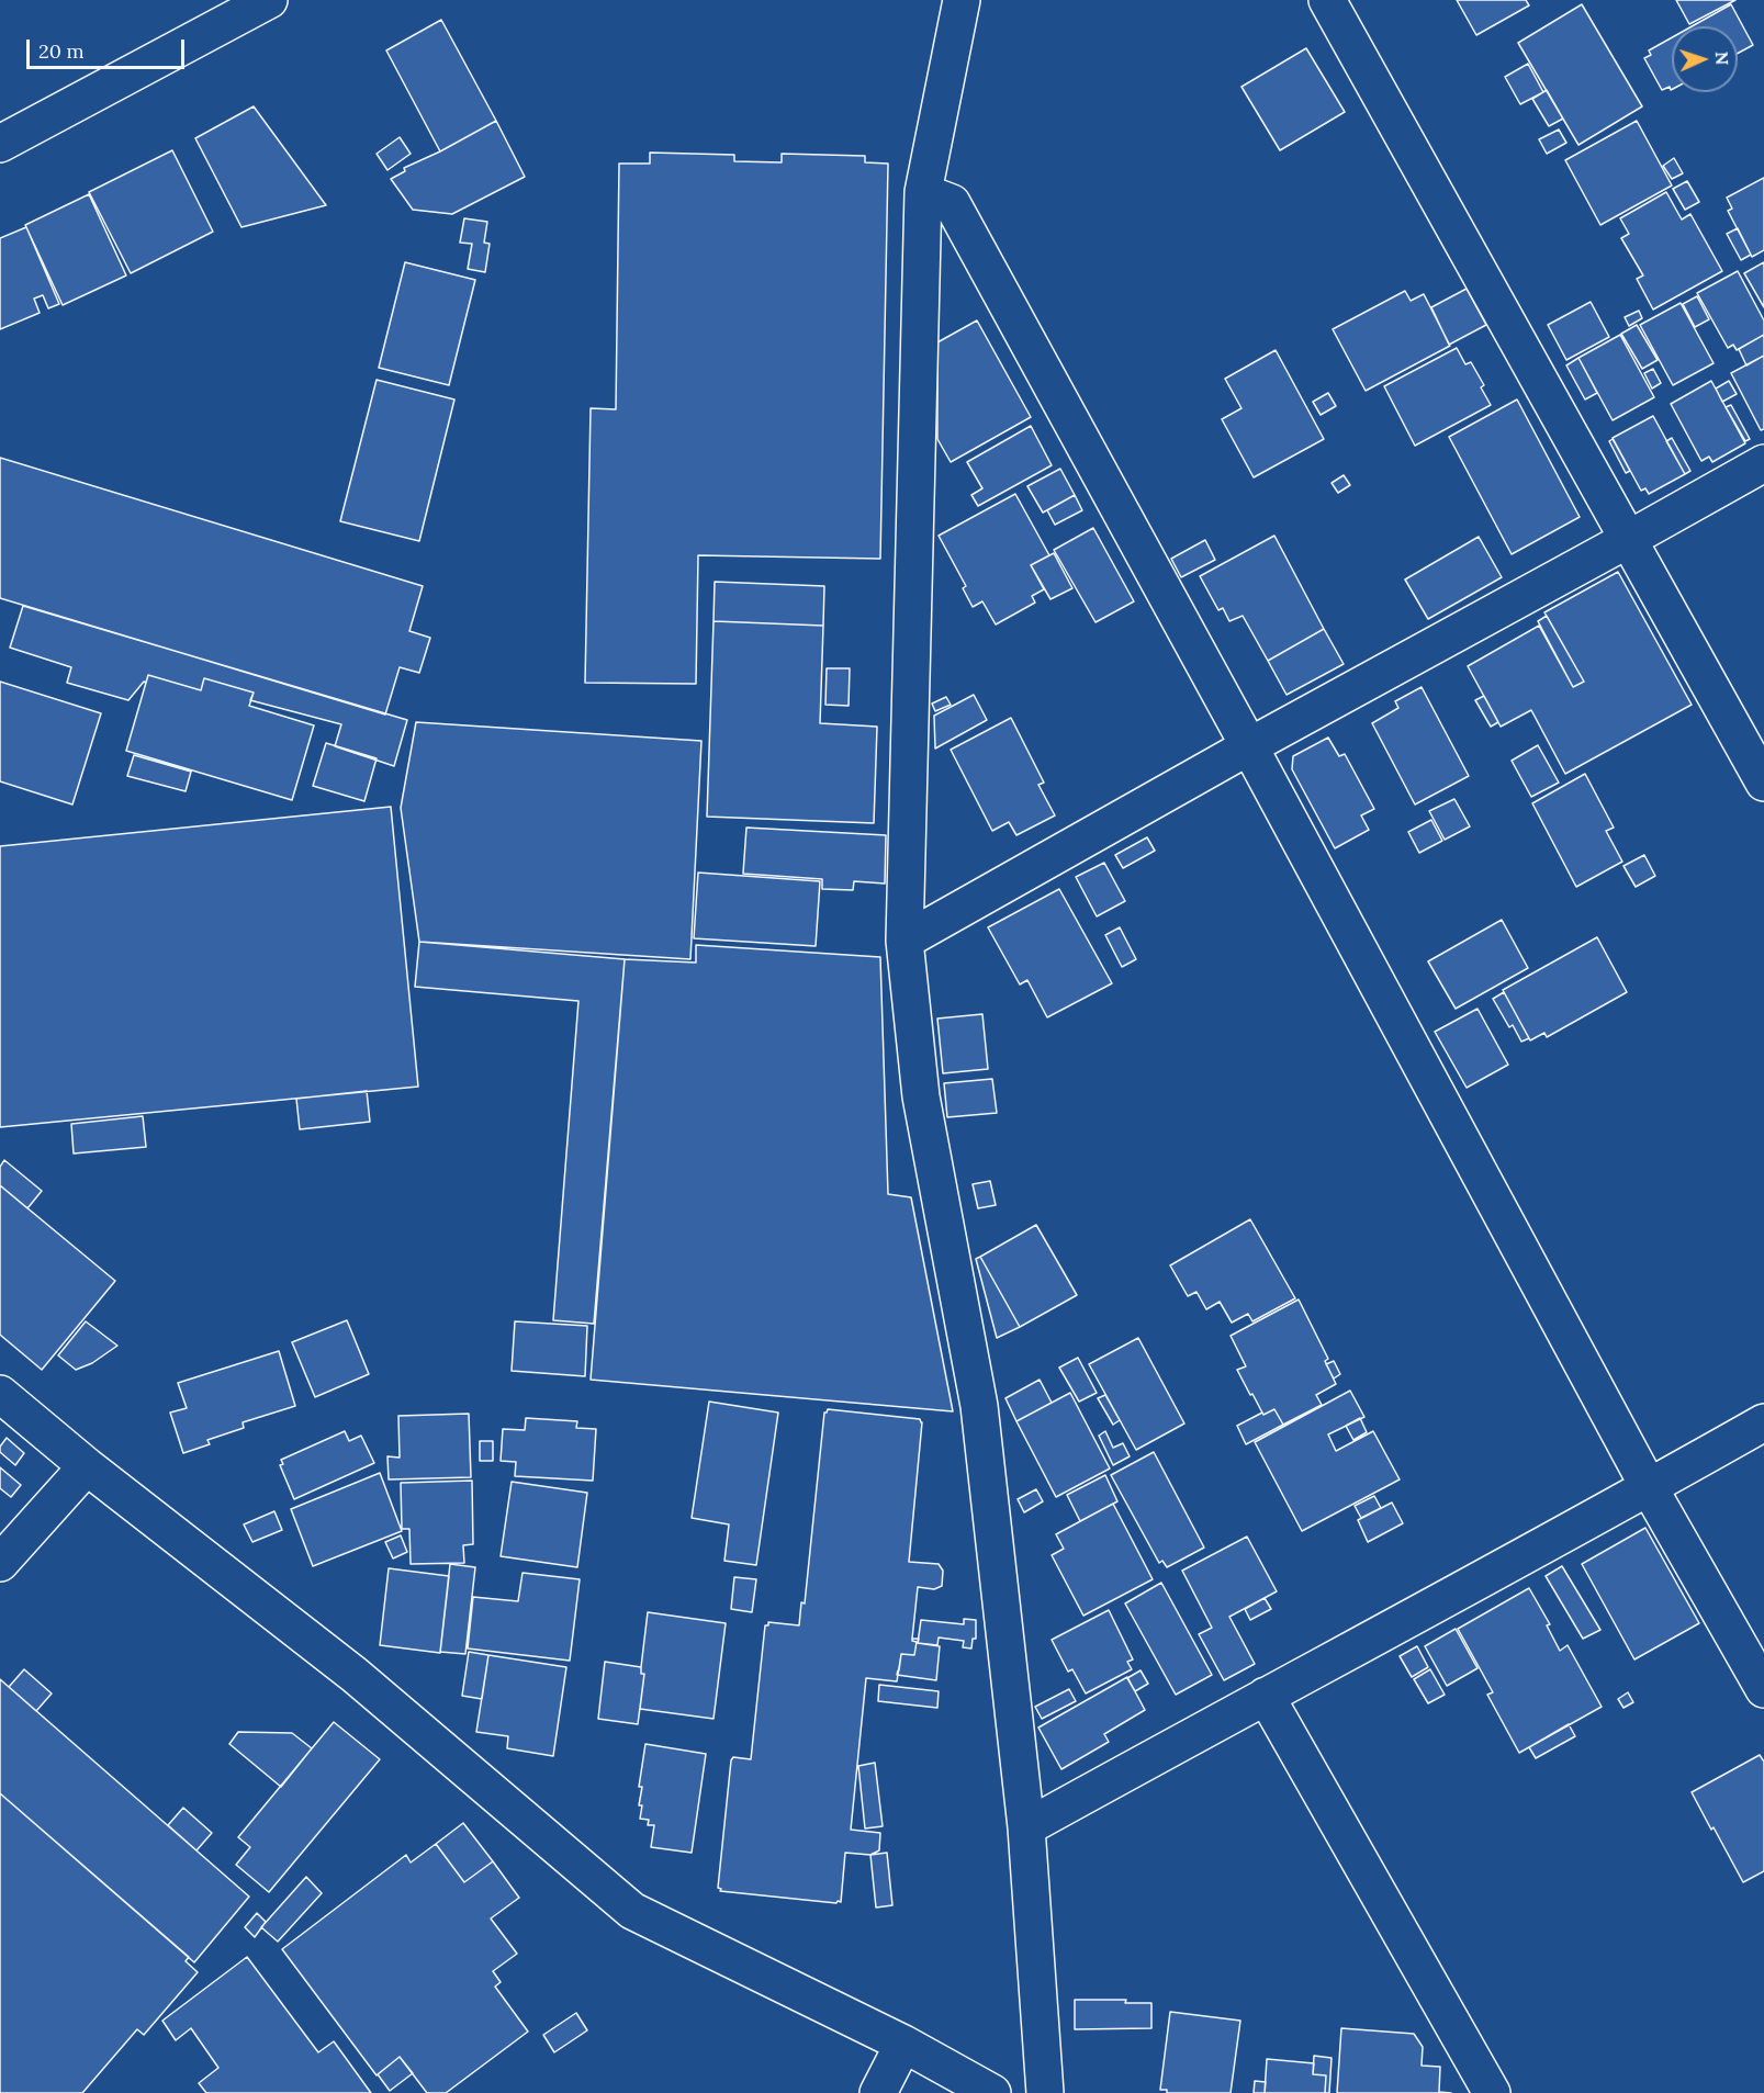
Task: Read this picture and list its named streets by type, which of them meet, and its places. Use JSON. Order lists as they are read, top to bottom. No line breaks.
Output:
{"scale_bar":"20 m","north":"right"}
